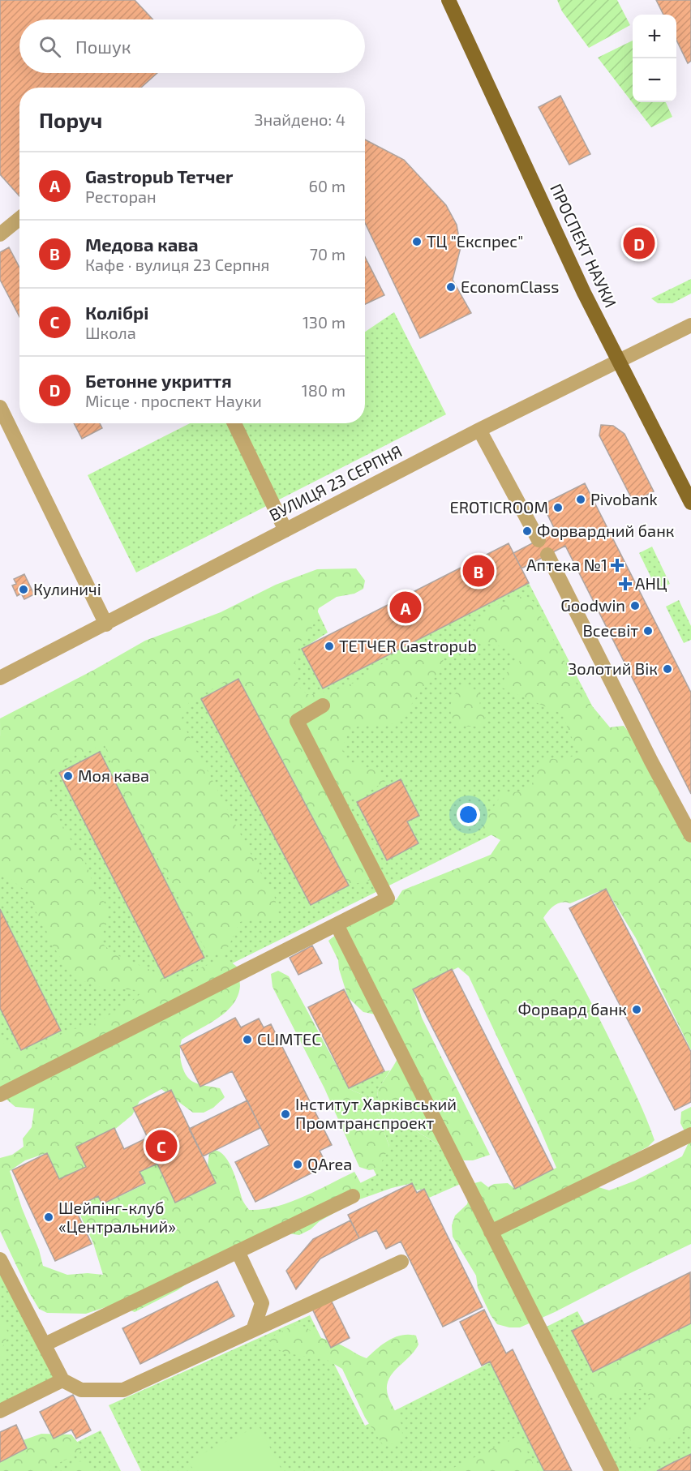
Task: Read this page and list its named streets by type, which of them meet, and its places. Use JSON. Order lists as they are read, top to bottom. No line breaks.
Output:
{"streets":{"main road":["ПРОСПЕКТ НАУКИ"],"street":["ВУЛИЦЯ 23 СЕРПНЯ"]},"crossings":[["ПРОСПЕКТ НАУКИ","ВУЛИЦЯ 23 СЕРПНЯ"]],"places":{"other":["ТЦ \"Експрес\"","EconomClass","Pivobank","EROTICROOM","Форвардний банк","Кулиничі","Goodwin","Всесвіт","ТЕТЧЕR Gastropub","Золотий Вік","Моя кава","Форвард банк","CLIMTEC","Інститут Харківський Промтранспроект","QArea","Шейпінг-клуб «Центральний»"],"health":["Аптека №1","АНЦ"]},"page":{"map_buttons":["+","−"],"search":"Пошук","heading":["Поруч","Знайдено: 4"],"list":[{"mark":"A","name":"Gastropub Teтчеr","note":"Ресторан","value":"60 m"},{"mark":"B","name":"Медова кава","note":"Кафе · вулиця 23 Серпня","value":"70 m"},{"mark":"C","name":"Колібрі","note":"Школа","value":"130 m"},{"mark":"D","name":"Бетонне укриття","note":"Місце · проспект Науки","value":"180 m"}],"pins":["D","B","A","C"]}}
